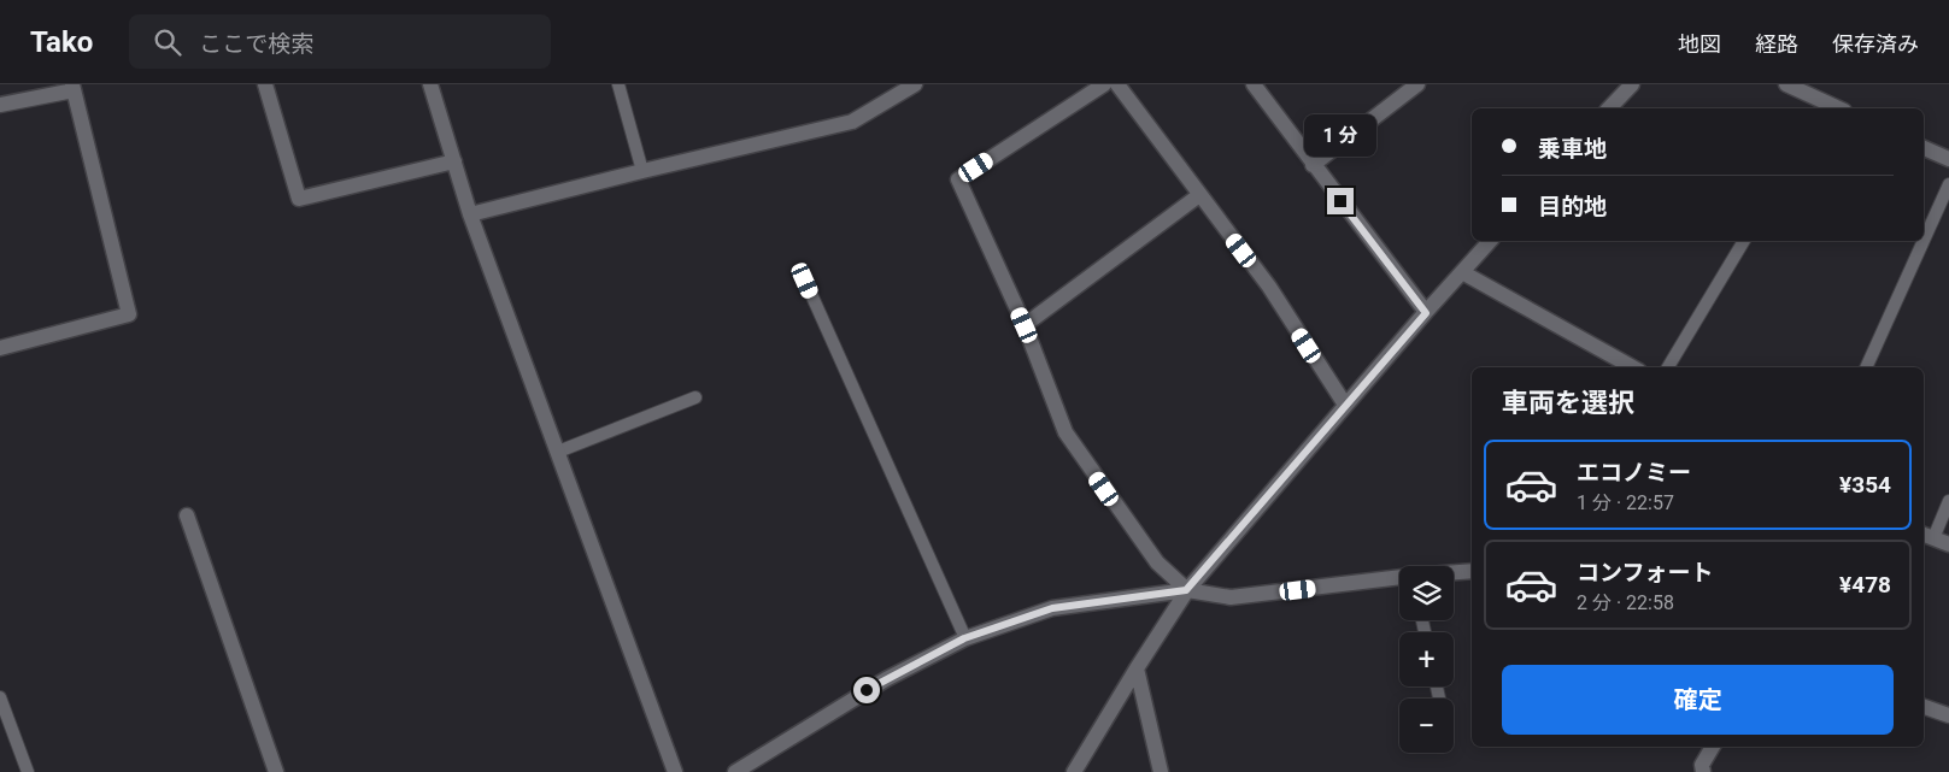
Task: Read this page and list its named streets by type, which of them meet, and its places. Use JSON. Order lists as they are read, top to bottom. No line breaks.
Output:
{"page":{"header":"Tako","search":"ここで検索","nav":["地図","経路","保存済み"],"banner":["乗車地","目的地"],"bubble":"1 分","heading":"車両を選択","list":[{"name":"エコノミー","note":"1 分 · 22:57","value":"¥354"},{"name":"コンフォート","note":"2 分 · 22:58","value":"¥478"}],"map_buttons":["+","−"],"buttons":"確定"}}
